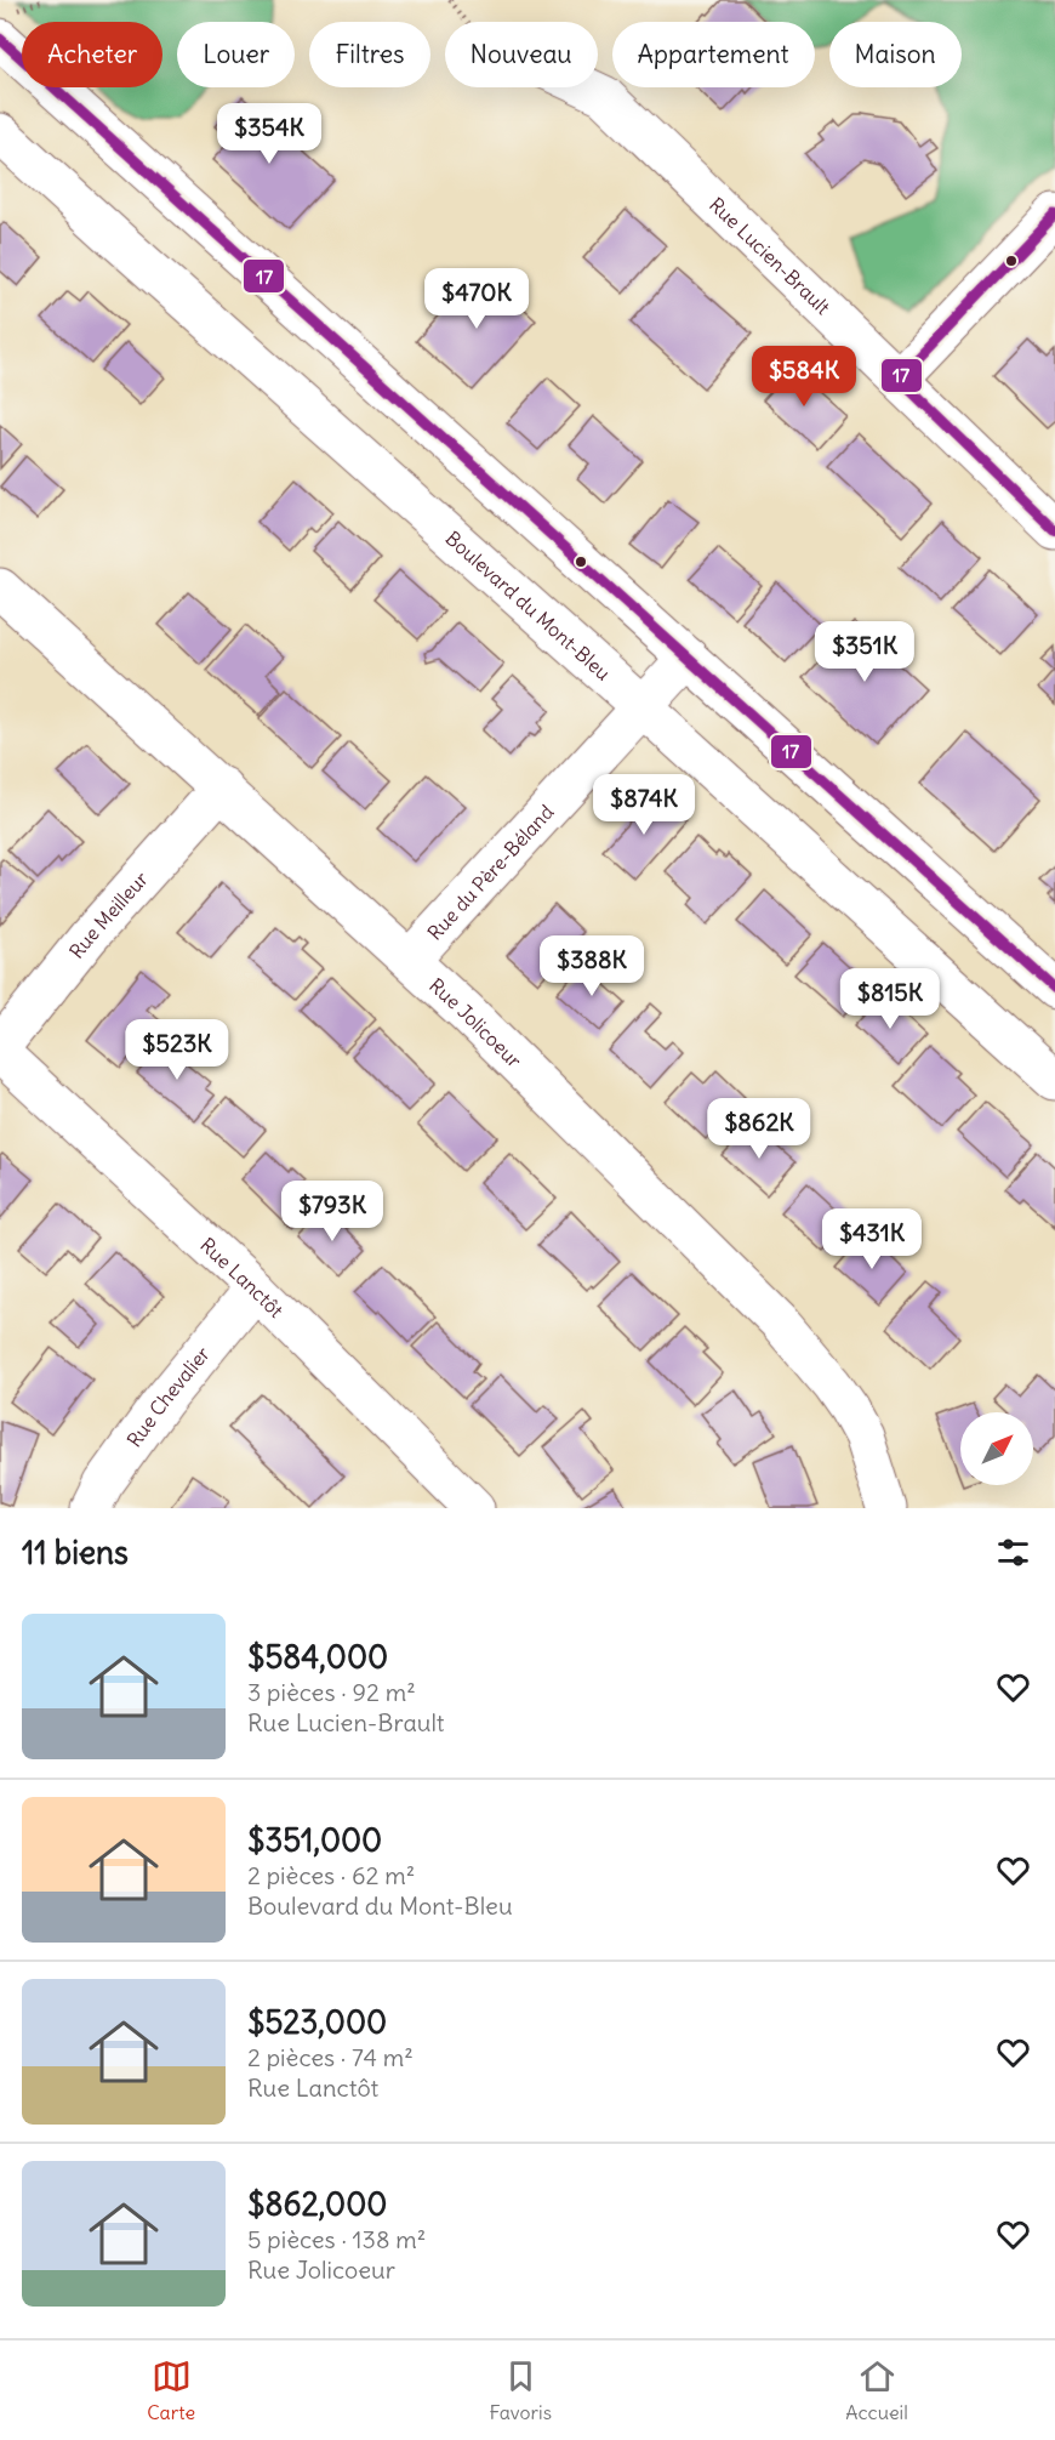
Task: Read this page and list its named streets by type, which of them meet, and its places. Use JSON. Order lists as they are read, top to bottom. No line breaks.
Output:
{"streets":{"street":["Rue Lucien-Brault","Boulevard du Mont-Bleu","Rue du Père-Béland","Rue Meilleur","Rue Jolicoeur","Rue Lanctôt","Rue Chevalier"]},"crossings":[["Boulevard du Mont-Bleu","Rue du Père-Béland"],["Rue du Père-Béland","Rue Jolicoeur"],["Rue Meilleur","Rue Jolicoeur"],["Rue Lanctôt","Rue Chevalier"]],"lines":["transit line 17"],"north":"top right","page":{"chip":["Acheter","Louer","Filtres","Nouveau","Appartement","Maison"],"price":["$354K","$470K","$584K","$351K","$874K","$388K","$815K","$523K","$862K","$793K","$431K"],"heading":"11 biens","list":[{"name":"$584,000","note":"3 pièces · 92 m² · Rue Lucien-Brault"},{"name":"$351,000","note":"2 pièces · 62 m² · Boulevard du Mont-Bleu"},{"name":"$523,000","note":"2 pièces · 74 m² · Rue Lanctôt"},{"name":"$862,000","note":"5 pièces · 138 m² · Rue Jolicoeur"}],"tabs":["Carte","Favoris","Accueil"]}}
